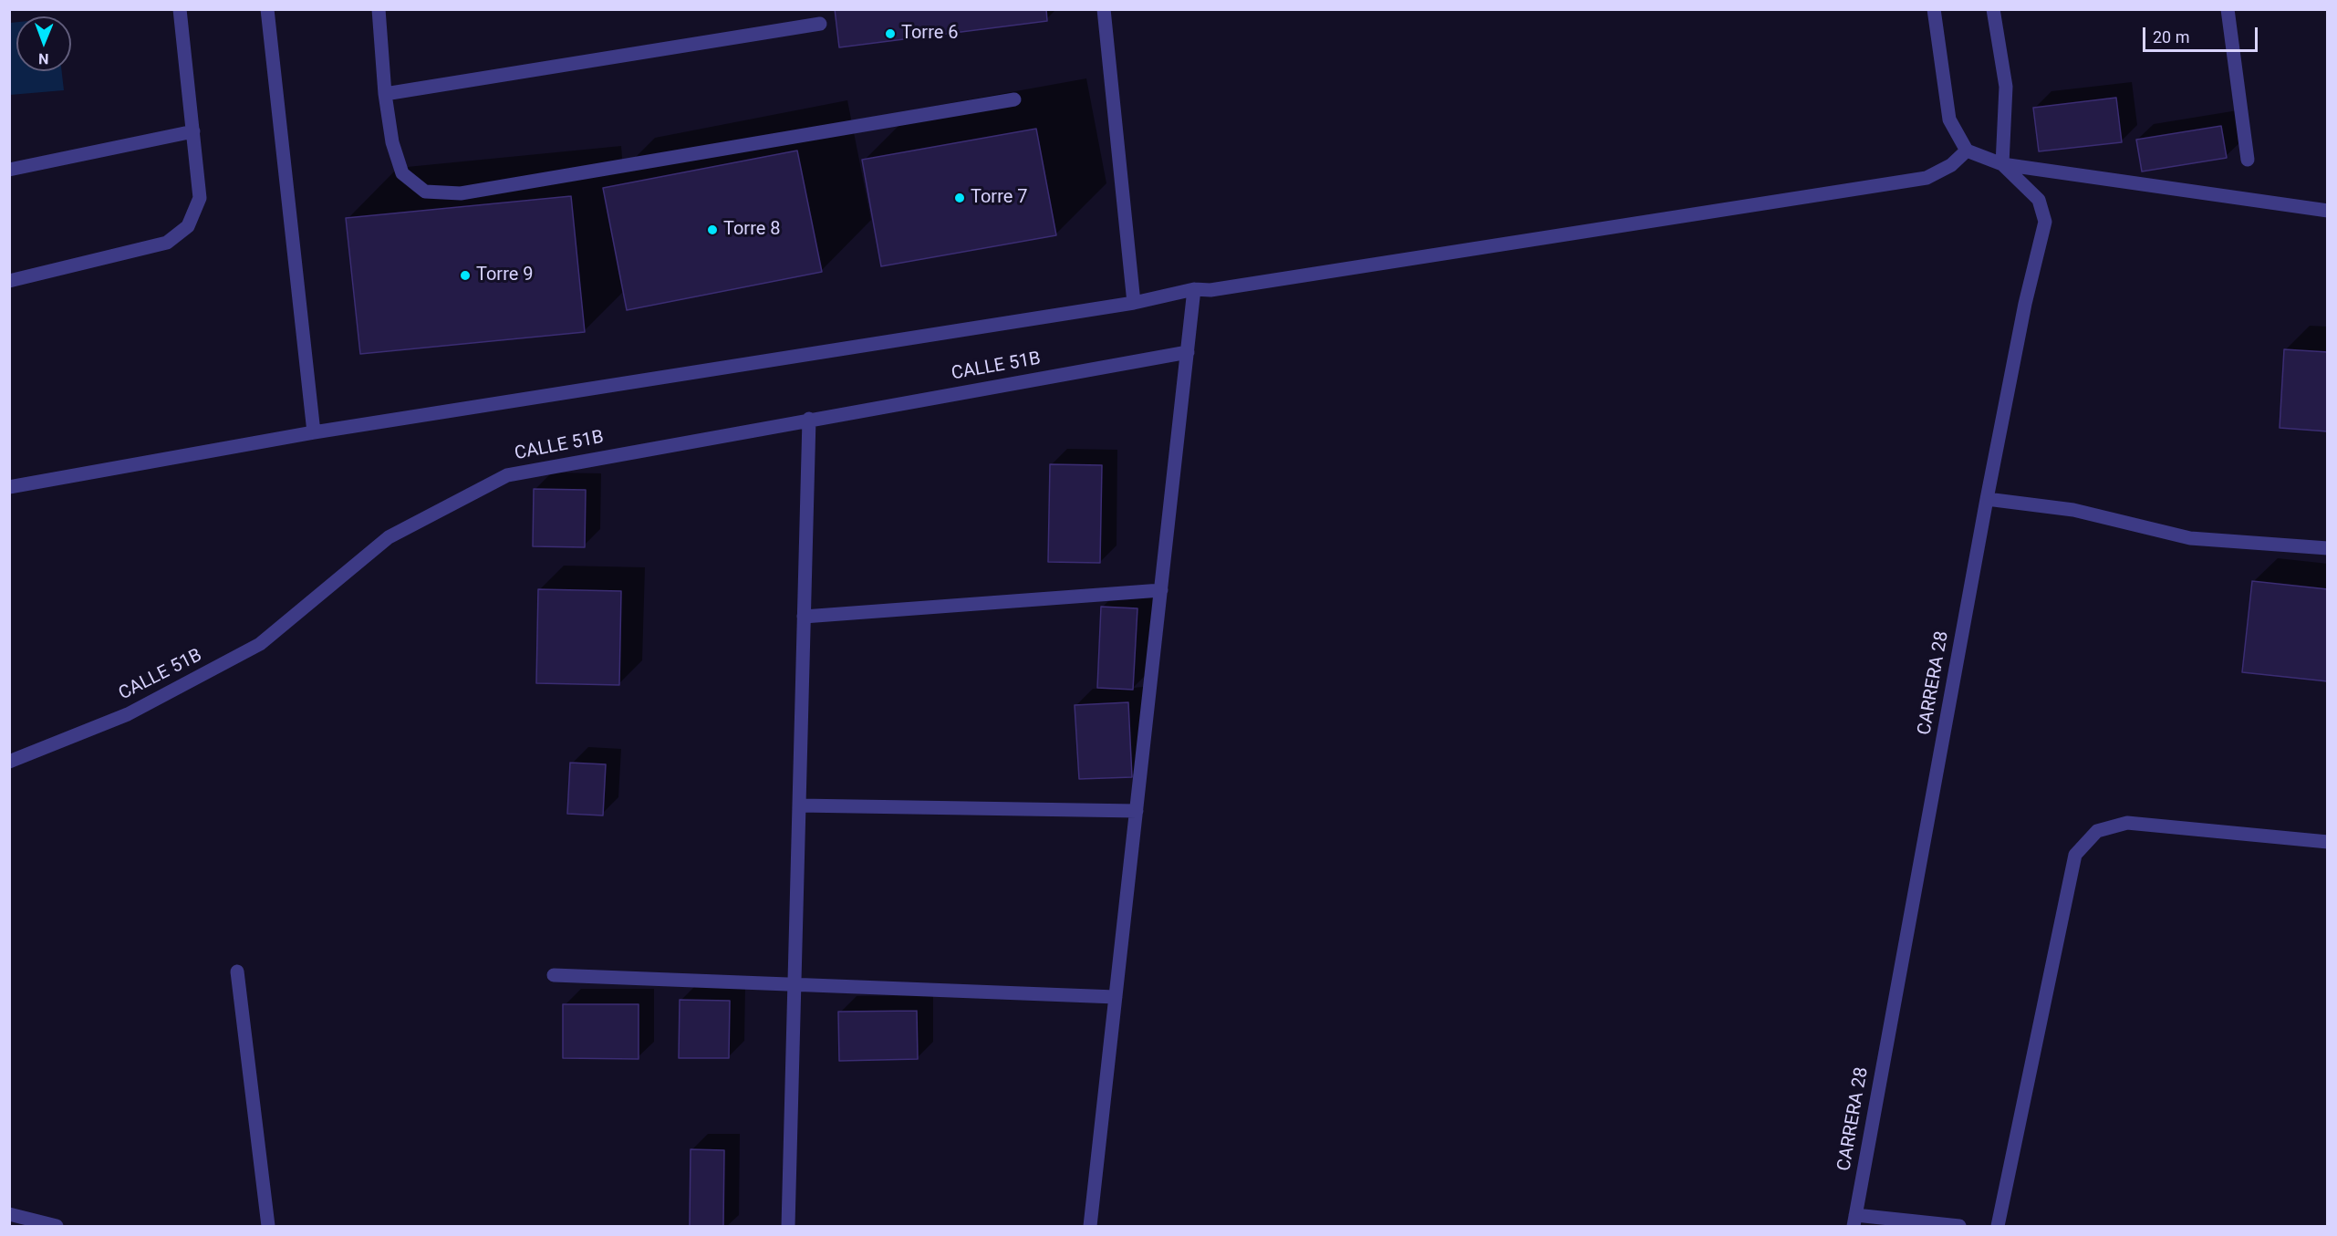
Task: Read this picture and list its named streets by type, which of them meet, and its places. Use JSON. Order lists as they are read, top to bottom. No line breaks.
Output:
{"streets":{"street":["CALLE 51B","CARRERA 28"]},"places":["Torre 6","Torre 7","Torre 8","Torre 9"],"scale_bar":"20 m","north":"bottom"}
